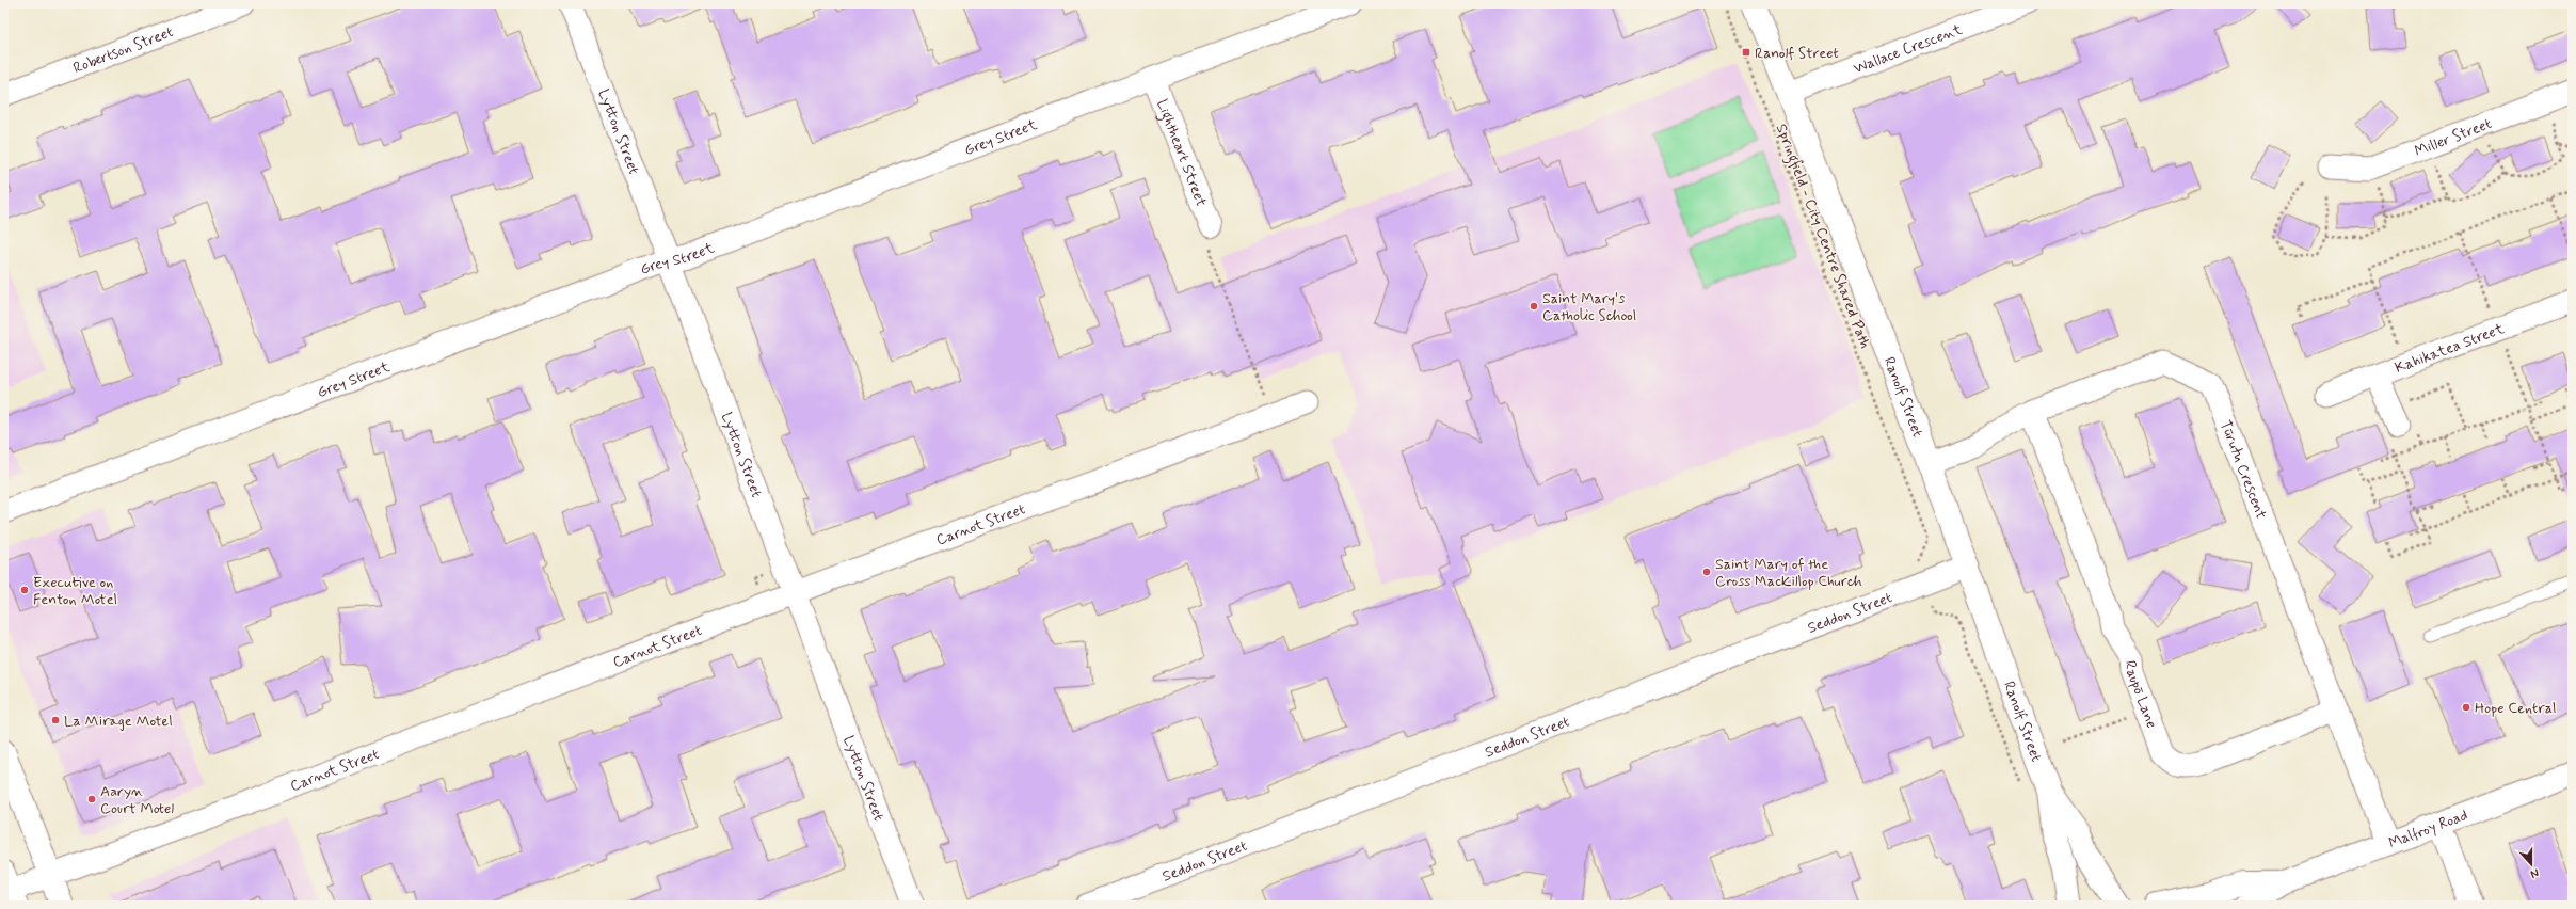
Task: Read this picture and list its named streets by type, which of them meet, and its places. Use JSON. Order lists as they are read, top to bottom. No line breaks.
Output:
{"streets":{"street":["Wallace Crescent","Robertson Street","Lytton Street","Grey Street","Miller Street","Lightheart Street","Kahikatea Street","Ranolf Street","Tūrutu Crescent","Carnot Street","Seddon Street","Raupō Lane","Malfroy Road"],"path":["Springfield - City Centre Shared Path"]},"crossings":[["Wallace Crescent","Ranolf Street"],["Lytton Street","Grey Street"],["Lytton Street","Carnot Street"],["Grey Street","Lightheart Street"],["Ranolf Street","Tūrutu Crescent"],["Ranolf Street","Seddon Street"],["Tūrutu Crescent","Raupō Lane"],["Tūrutu Crescent","Malfroy Road"]],"places":{"transit":["Ranolf Street"],"other":["Saint Mary's Catholic School","Saint Mary of the Cross MacKillop Church","Executive on Fenton Motel","Hope Central","La Mirage Motel","Aaryn Court Motel"]},"north":"bottom"}
